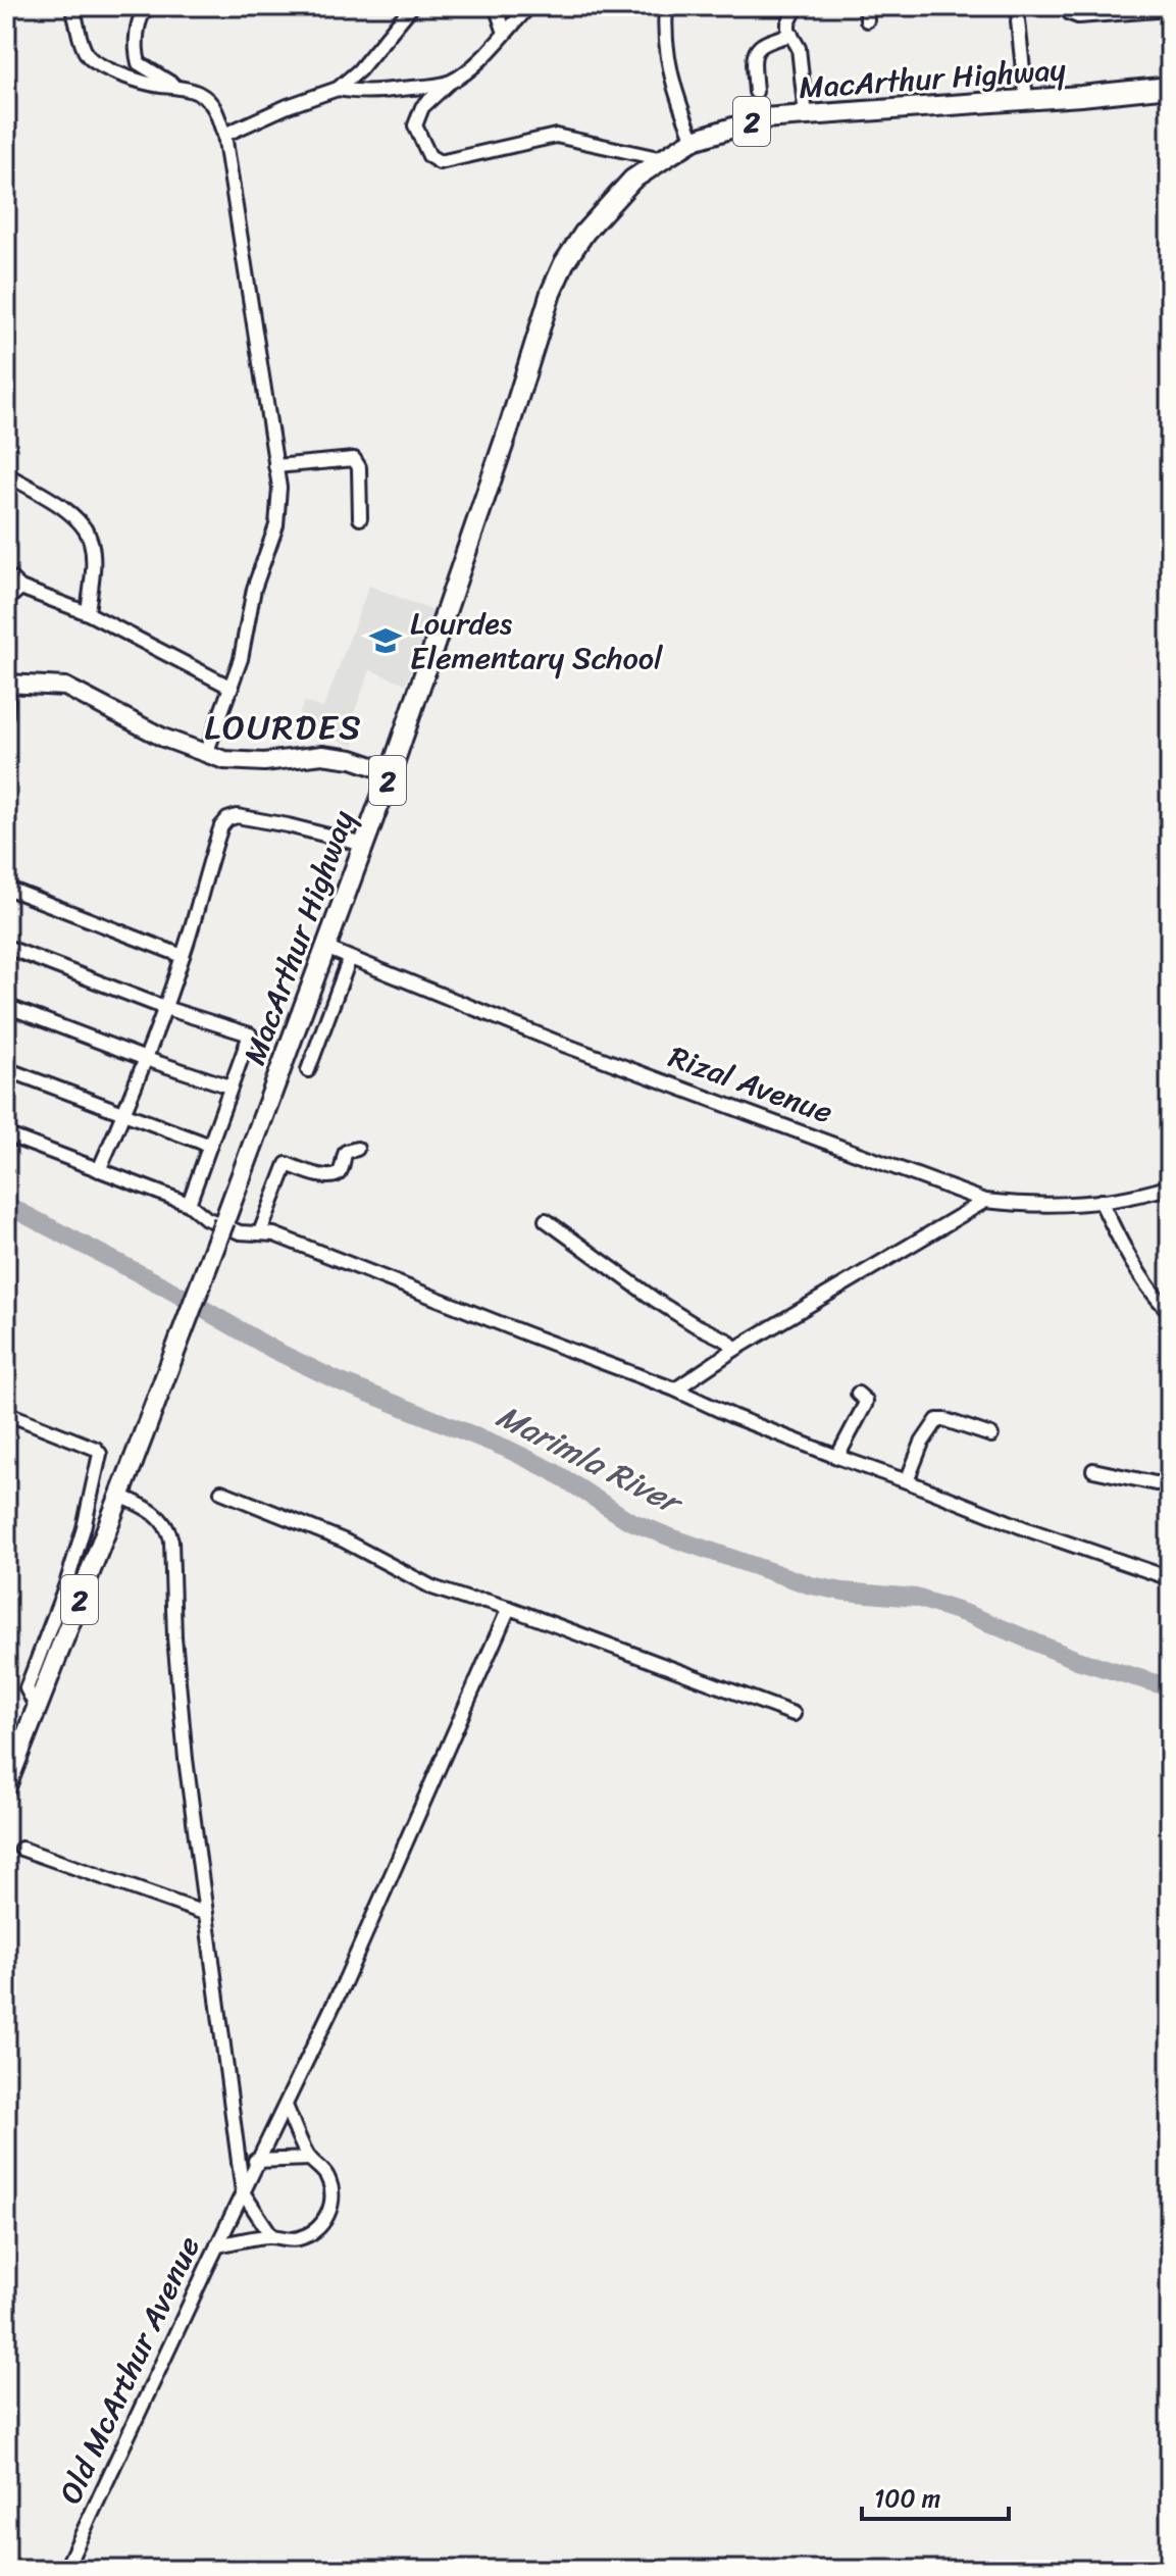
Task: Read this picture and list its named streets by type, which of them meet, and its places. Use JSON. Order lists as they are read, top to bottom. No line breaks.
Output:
{"streets":{"highway":["MacArthur Highway","2"],"street":["Rizal Avenue","Old McArthur Avenue"]},"crossings":[["MacArthur Highway","Rizal Avenue"]],"districts":["LOURDES"],"water":["Marimla River"],"places":{"school or university":["Lourdes Elementary School"]},"scale_bar":"100 m"}
